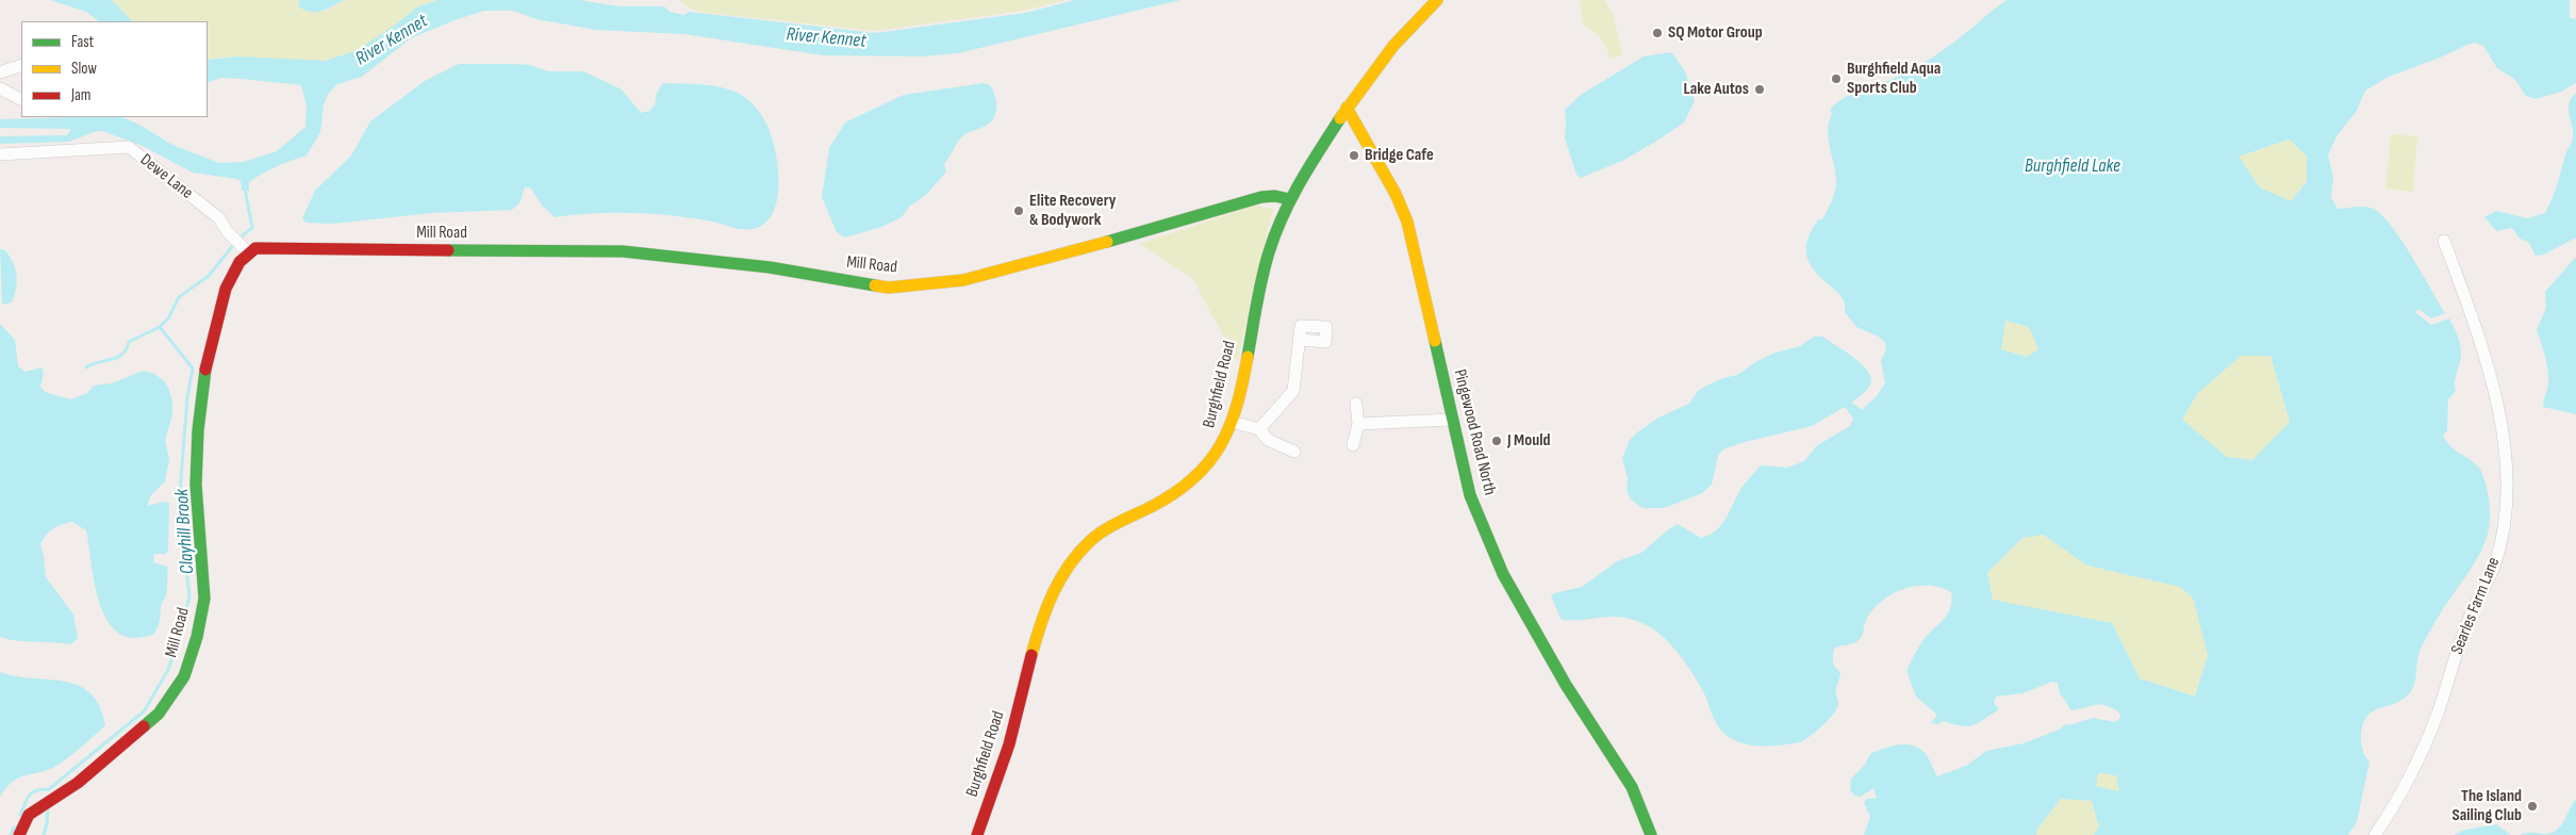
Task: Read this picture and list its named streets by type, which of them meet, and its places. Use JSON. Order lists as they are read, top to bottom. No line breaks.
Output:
{"streets":{"street":["Dewe Lane","Mill Road","Burghfield Road","Pingewood Road North","Searles Farm Lane"]},"crossings":[["Dewe Lane","Mill Road"],["Mill Road","Burghfield Road"],["Burghfield Road","Pingewood Road North"]],"water":["River Kennet","Burghfield Lake","Clayhill Brook"],"places":["SQ Motor Group","Burghfield Aqua Sports Club","Lake Autos","Bridge Cafe","Elite Recovery & Bodywork","J Mould","The Island Sailing Club"],"legend":["Fast","Slow","Jam"]}
